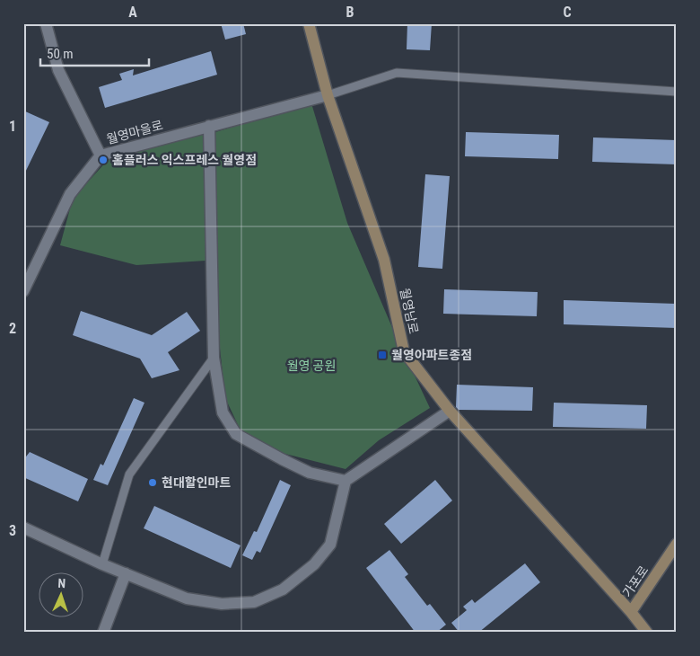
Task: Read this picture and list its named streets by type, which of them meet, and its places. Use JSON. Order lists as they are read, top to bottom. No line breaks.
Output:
{"streets":{"main road":["월영남로","가포로"],"street":["월영마을로"]},"crossings":[["월영마을로","월영남로"],["월영남로","가포로"]],"parks":["월영 공원"],"places":{"other":["홈플러스 익스프레스 월영점","현대할인마트"],"transit":["월영아파트종점"]},"scale_bar":"50 m","north":"top","grid":{"columns":["A","B","C"],"rows":["1","2","3"]}}
